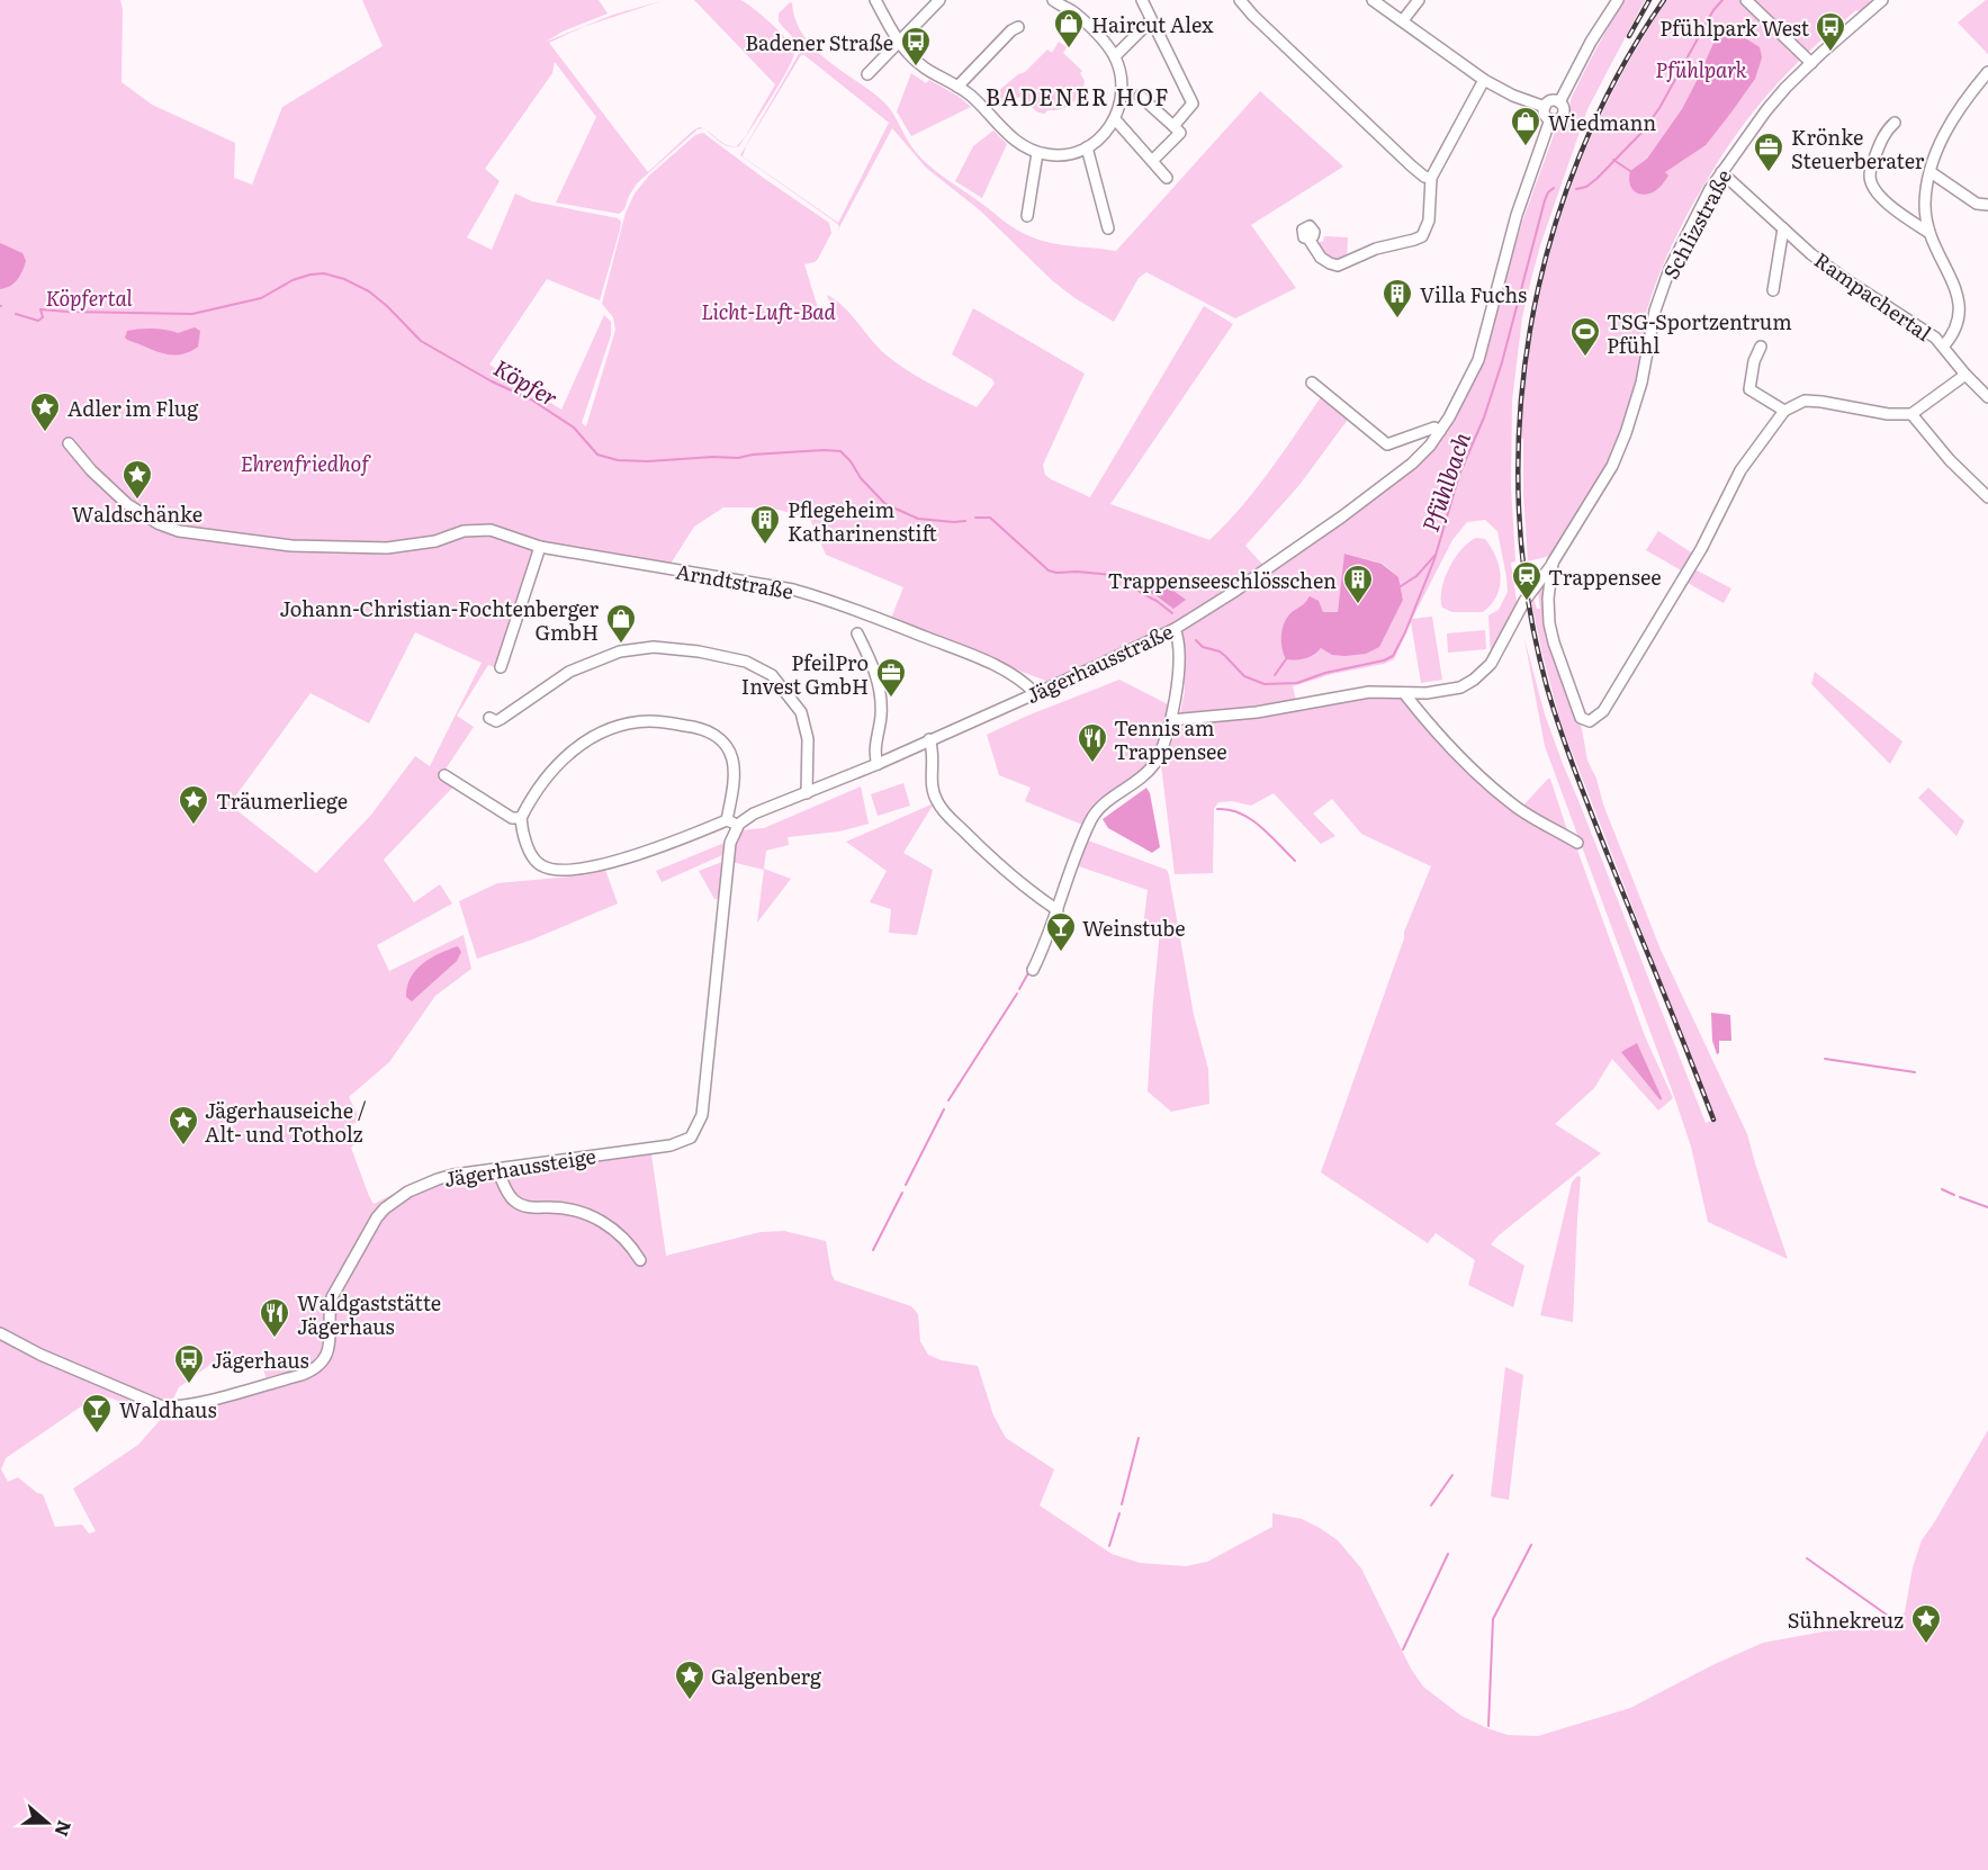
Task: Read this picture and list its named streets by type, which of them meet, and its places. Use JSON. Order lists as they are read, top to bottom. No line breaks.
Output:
{"streets":{"street":["Schlizstraße","Rampachertal","Arndtstraße","Jägerhausstraße","Jägerhaussteige"]},"crossings":[["Schlizstraße","Rampachertal"],["Arndtstraße","Jägerhausstraße"],["Jägerhausstraße","Jägerhaussteige"]],"districts":["BADENER HOF"],"water":["Köpfer","Pfühlbach"],"parks":["Pfühlpark","Köpfertal","Licht-Luft-Bad","Ehrenfriedhof"],"places":{"shop":["Haircut Alex","Wiedmann","Johann-Christian-Fochtenberger GmbH"],"bus stop":["Pfühlpark West","Badener Straße","Jägerhaus"],"office":["Krönke Steuerberater","PfeilPro Invest GmbH"],"building":["Villa Fuchs","Pflegeheim Katharinenstift","Trappenseeschlösschen"],"sports":["TSG-Sportzentrum Pfühl"],"place":["Adler im Flug","Waldschänke","Träumerliege","Jägerhauseiche / Alt- und Totholz","Sühnekreuz","Galgenberg"],"station":["Trappensee"],"restaurant":["Tennis am Trappensee","Waldgaststätte Jägerhaus"],"bar":["Weinstube","Waldhaus"]},"north":"right"}
